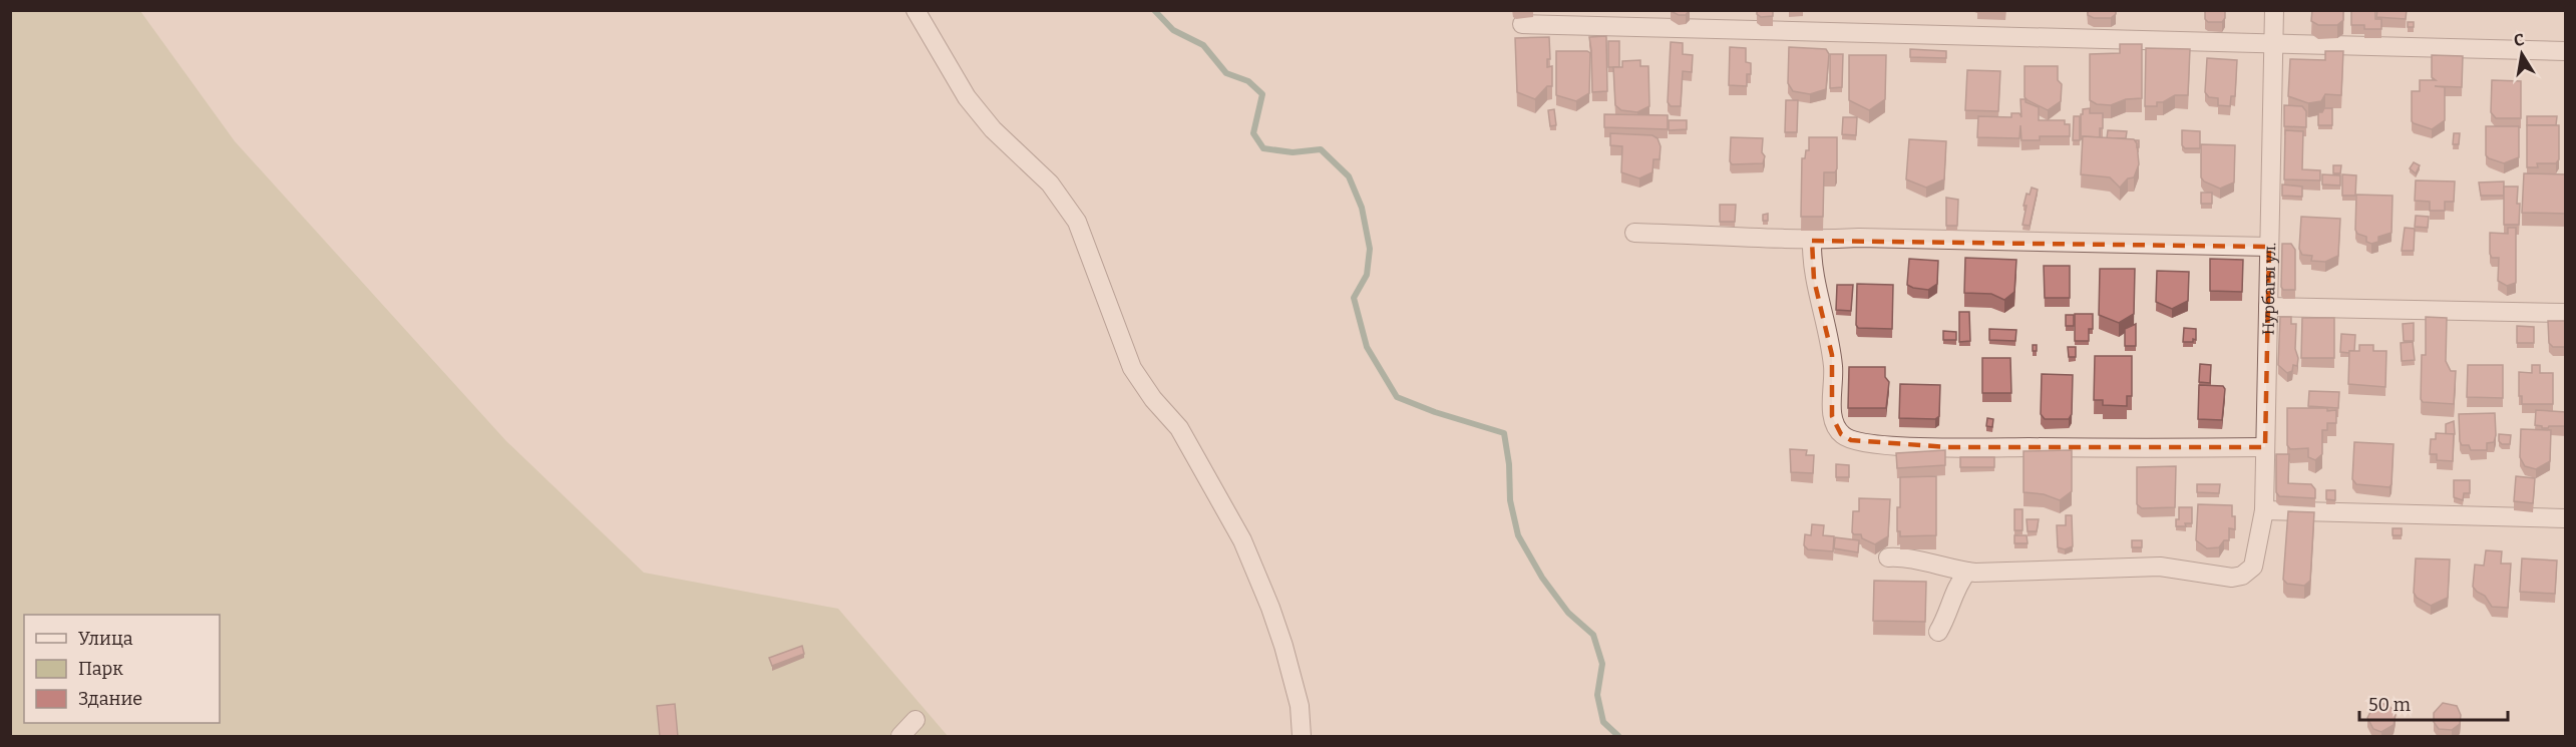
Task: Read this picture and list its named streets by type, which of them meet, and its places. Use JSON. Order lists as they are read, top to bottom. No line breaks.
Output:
{"streets":{"street":["Нурбагы ул."]},"legend":["Улица","Парк","Здание"],"scale_bar":"50 m","north":"top"}
